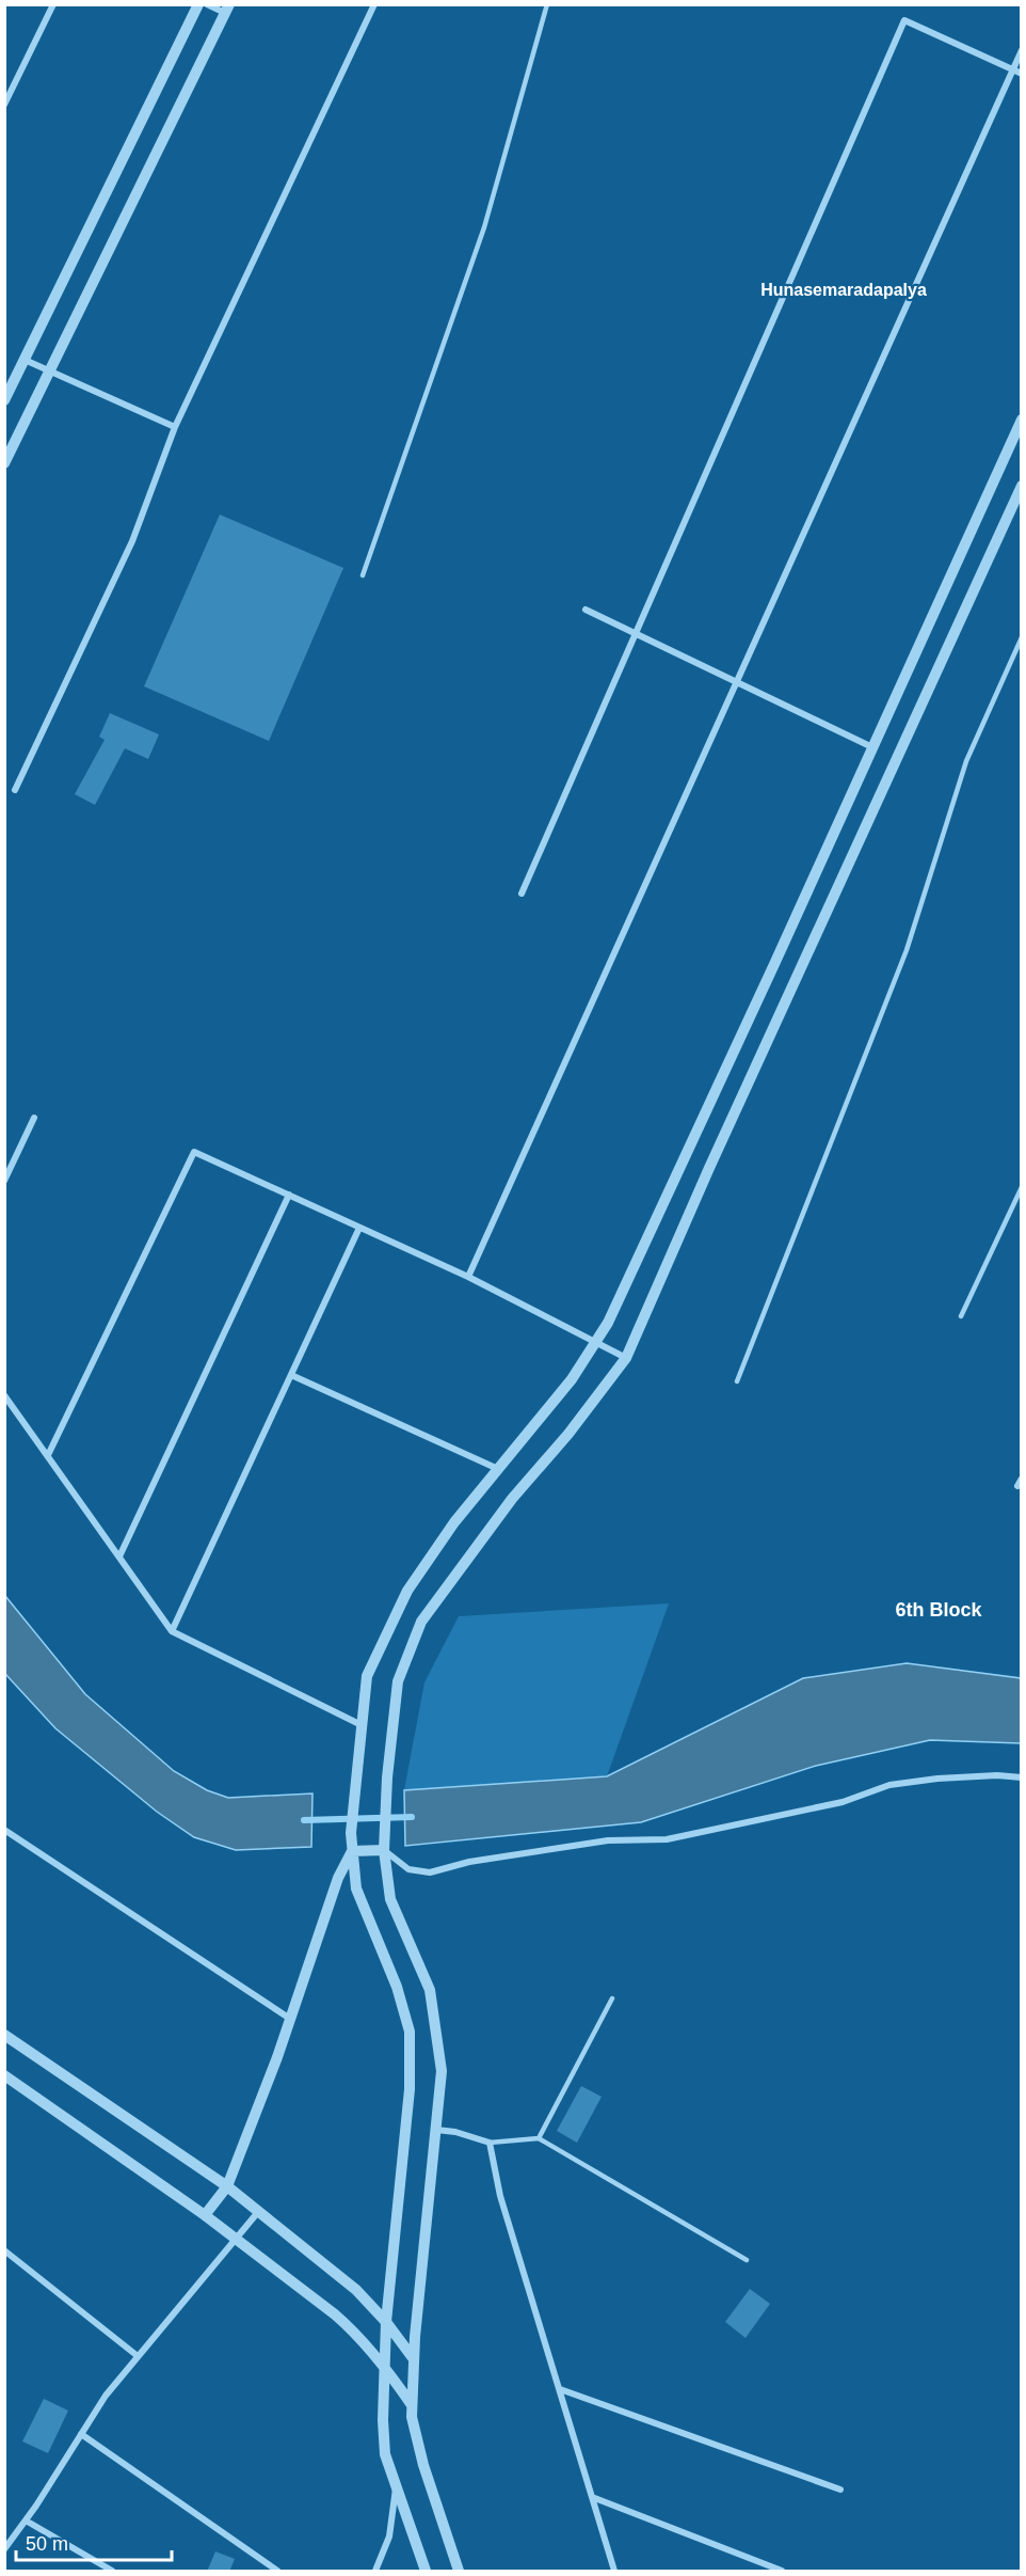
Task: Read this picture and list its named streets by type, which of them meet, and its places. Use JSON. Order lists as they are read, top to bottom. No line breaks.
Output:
{"districts":["Hunasemaradapalya","6th Block"],"scale_bar":"50 m"}
